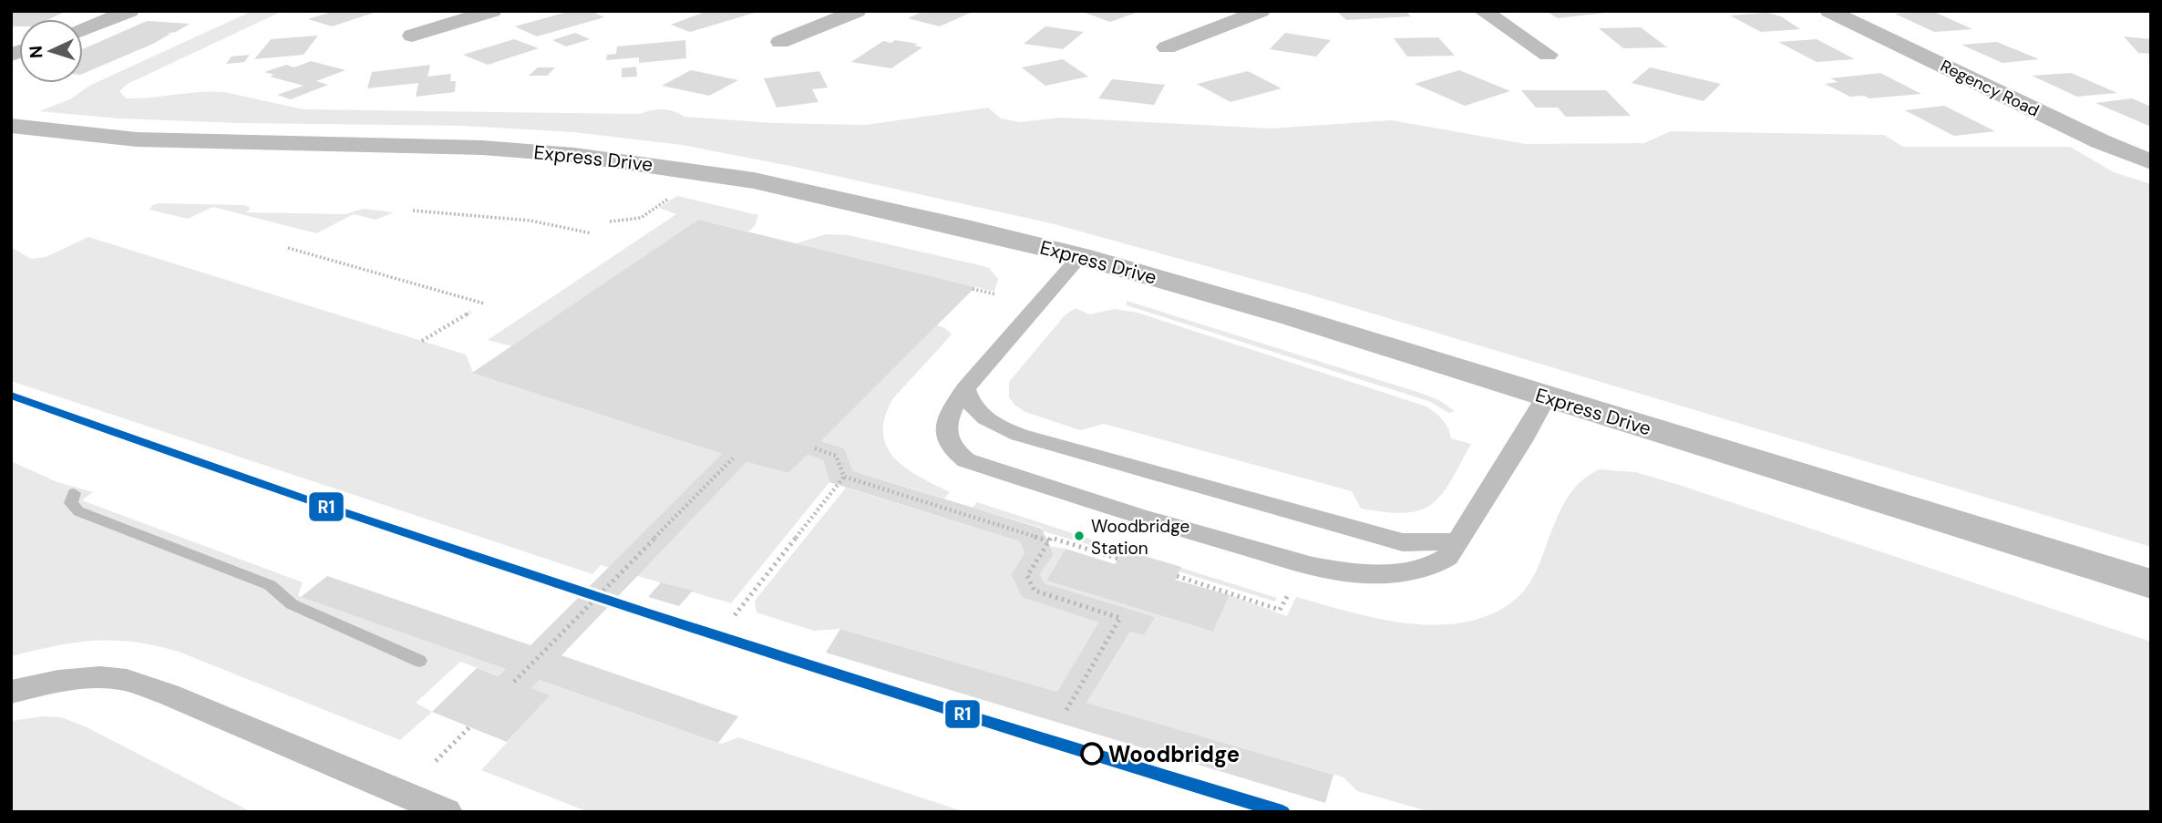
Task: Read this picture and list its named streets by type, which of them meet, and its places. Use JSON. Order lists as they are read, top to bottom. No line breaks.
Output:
{"streets":{"street":["Regency Road","Express Drive"]},"places":["Woodbridge Station","Woodbridge"],"lines":["transit line R1"],"north":"left"}
